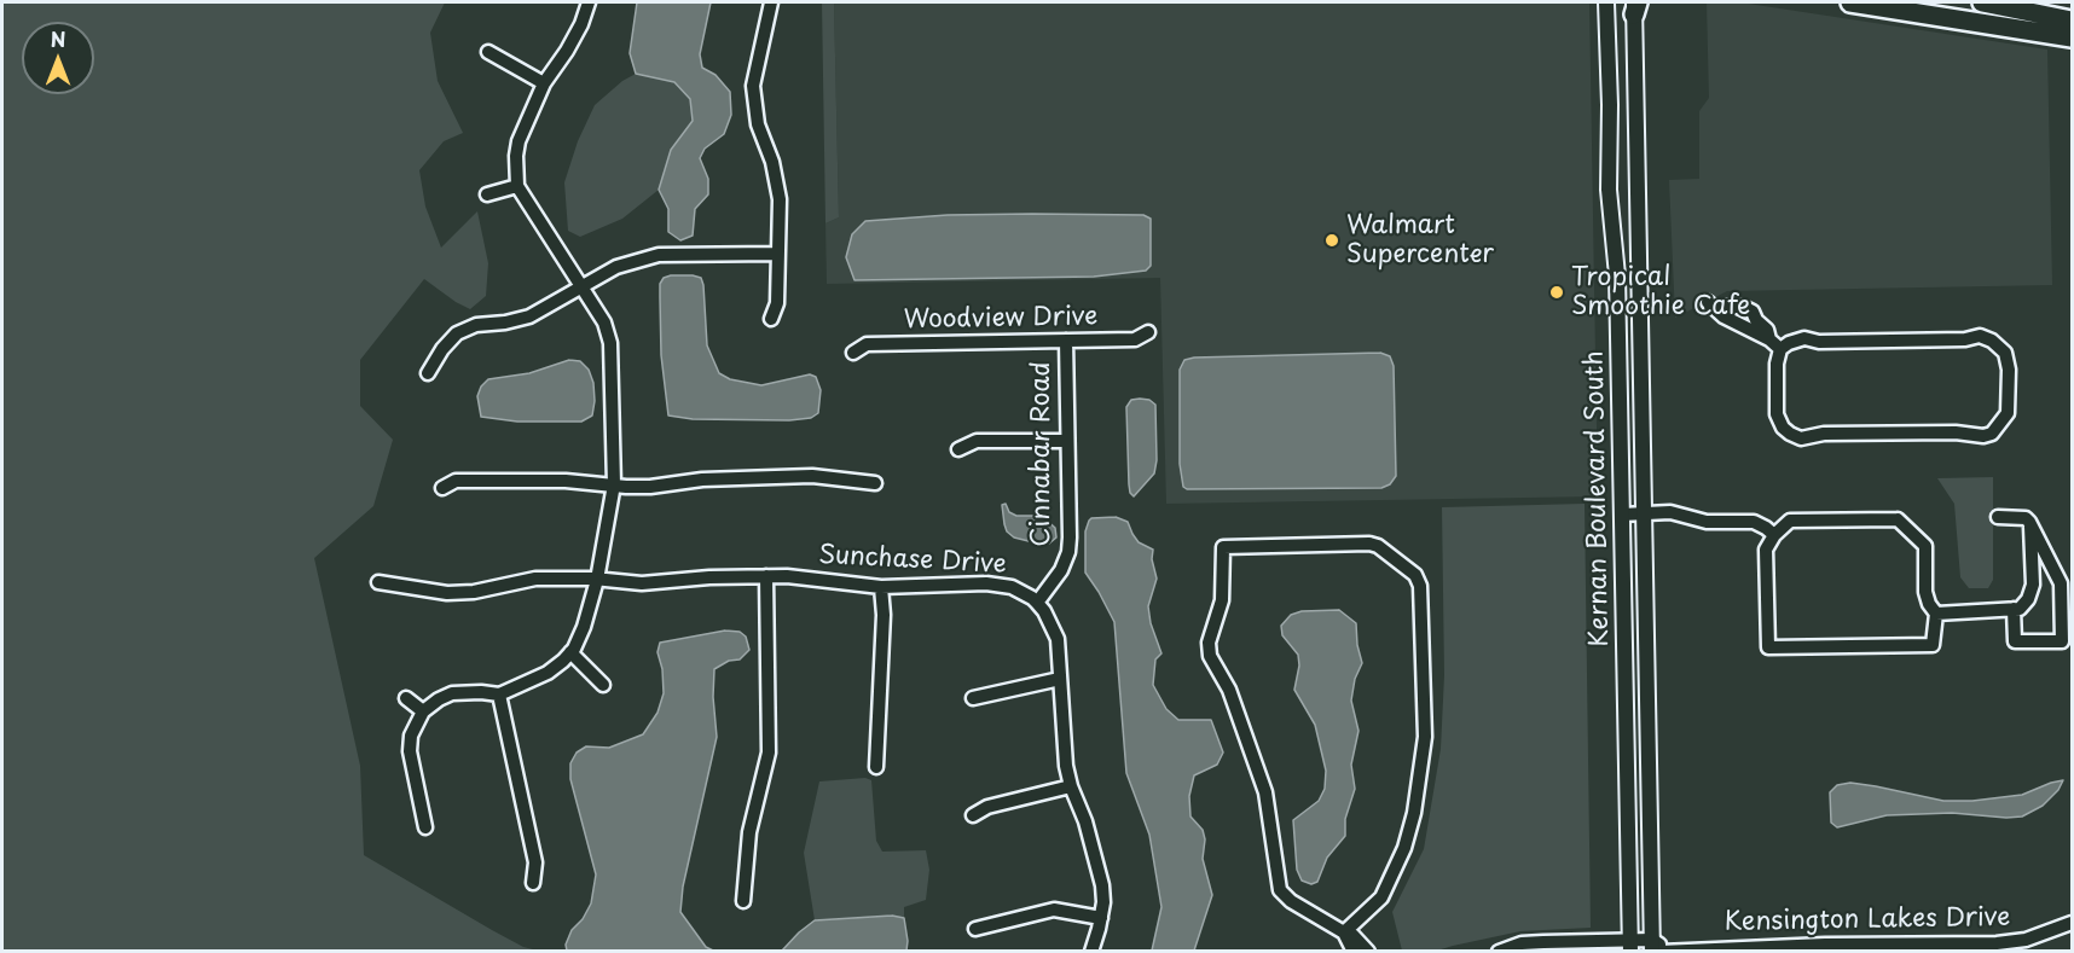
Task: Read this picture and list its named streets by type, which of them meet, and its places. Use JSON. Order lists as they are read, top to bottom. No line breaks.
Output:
{"streets":{"main road":["Kernan Boulevard South"],"street":["Woodview Drive","Cinnabar Road","Sunchase Drive","Kensington Lakes Drive"]},"crossings":[["Woodview Drive","Cinnabar Road"],["Cinnabar Road","Sunchase Drive"],["Kernan Boulevard South","Kensington Lakes Drive"]],"places":["Walmart Supercenter","Tropical Smoothie Cafe"],"north":"top"}
